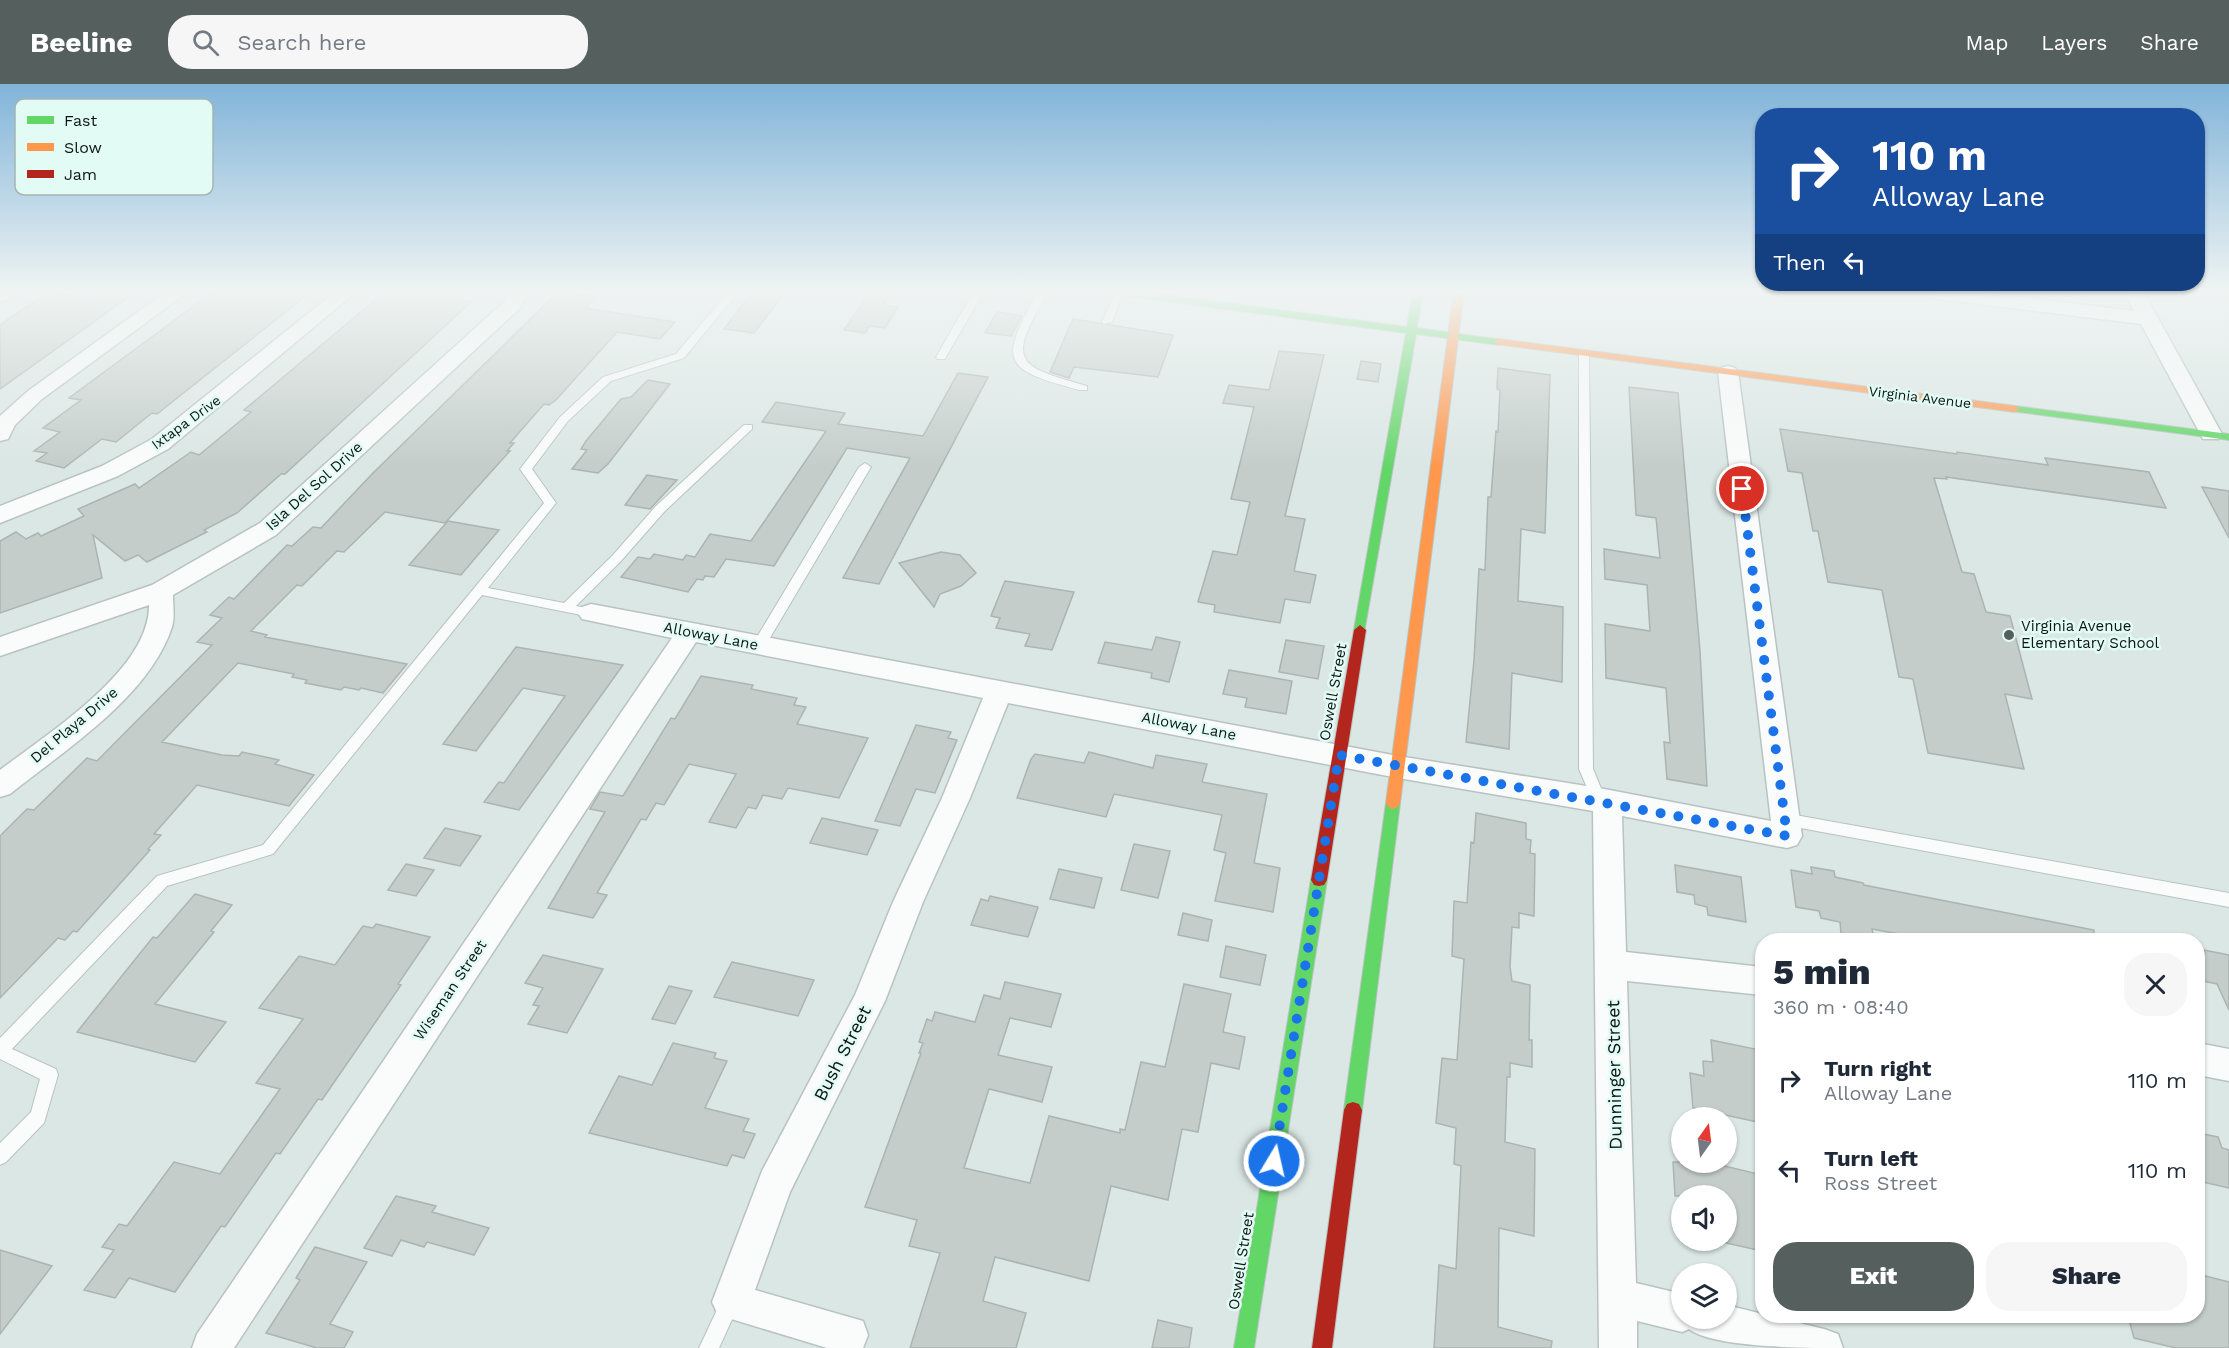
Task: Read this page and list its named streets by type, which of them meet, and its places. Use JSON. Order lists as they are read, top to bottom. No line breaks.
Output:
{"streets":{"main road":["Virginia Avenue","Oswell Street"],"street":["Ixtapa Drive","Isla Del Sol Drive","Alloway Lane","Del Playa Drive","Wiseman Street","Bush Street","Dunninger Street"]},"crossings":[["Isla Del Sol Drive","Del Playa Drive"],["Alloway Lane","Oswell Street"],["Alloway Lane","Wiseman Street"],["Alloway Lane","Bush Street"],["Alloway Lane","Dunninger Street"]],"places":["Virginia Avenue Elementary School"],"legend":["Fast","Slow","Jam"],"north":"top","page":{"header":"Beeline","search":"Search here","nav":["Map","Layers","Share"],"turn":["110 m","Alloway Lane"],"then":"Then","heading":["5 min","360 m · 08:40"],"list":[{"name":"Turn right","note":"Alloway Lane","value":"110 m"},{"name":"Turn left","note":"Ross Street","value":"110 m"}],"buttons":["Exit","Share"]}}
